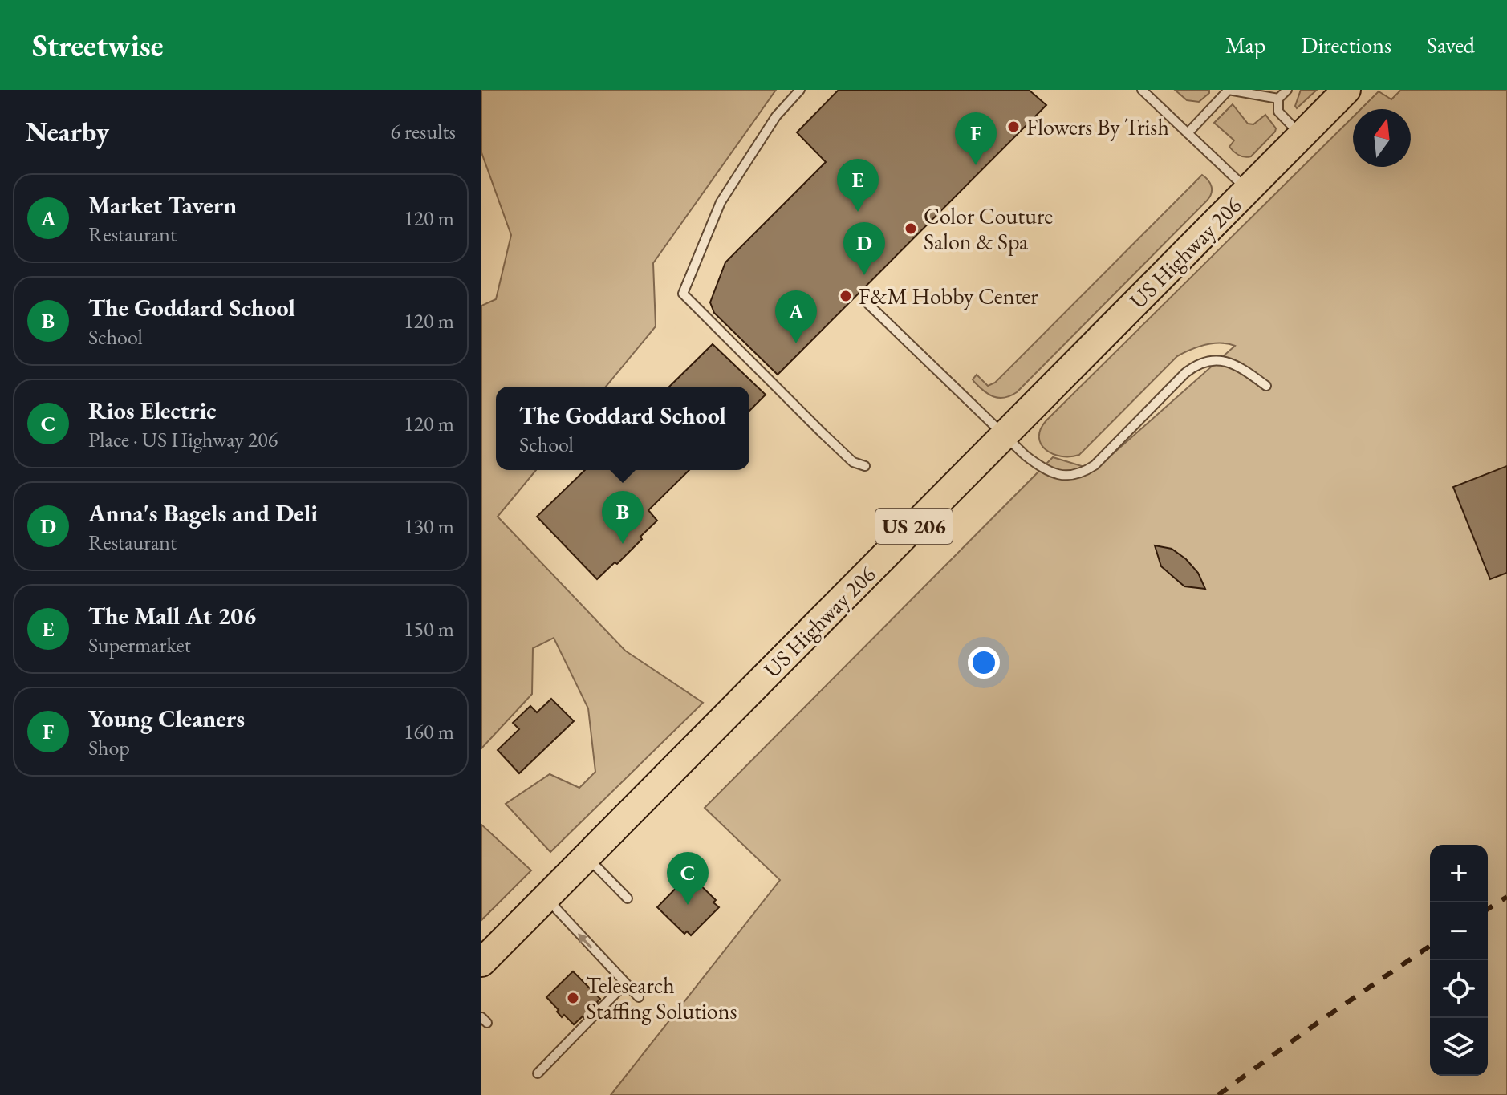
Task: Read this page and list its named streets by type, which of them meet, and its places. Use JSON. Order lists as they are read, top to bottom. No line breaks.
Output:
{"streets":{"highway":["US Highway 206","US 206"]},"places":["Flowers By Trish","Color Couture Salon & Spa","F&M Hobby Center","Telesearch Staffing Solutions"],"north":"top","page":{"header":"Streetwise","nav":["Map","Directions","Saved"],"heading":["Nearby","6 results"],"pins":["F","E","D","A","B","C"],"list":[{"mark":"A","name":"Market Tavern","note":"Restaurant","value":"120 m"},{"mark":"B","name":"The Goddard School","note":"School","value":"120 m"},{"mark":"C","name":"Rios Electric","note":"Place · US Highway 206","value":"120 m"},{"mark":"D","name":"Anna's Bagels and Deli","note":"Restaurant","value":"130 m"},{"mark":"E","name":"The Mall At 206","note":"Supermarket","value":"150 m"},{"mark":"F","name":"Young Cleaners","note":"Shop","value":"160 m"}],"popup":["The Goddard School","School"],"map_buttons":["+","−"]}}
